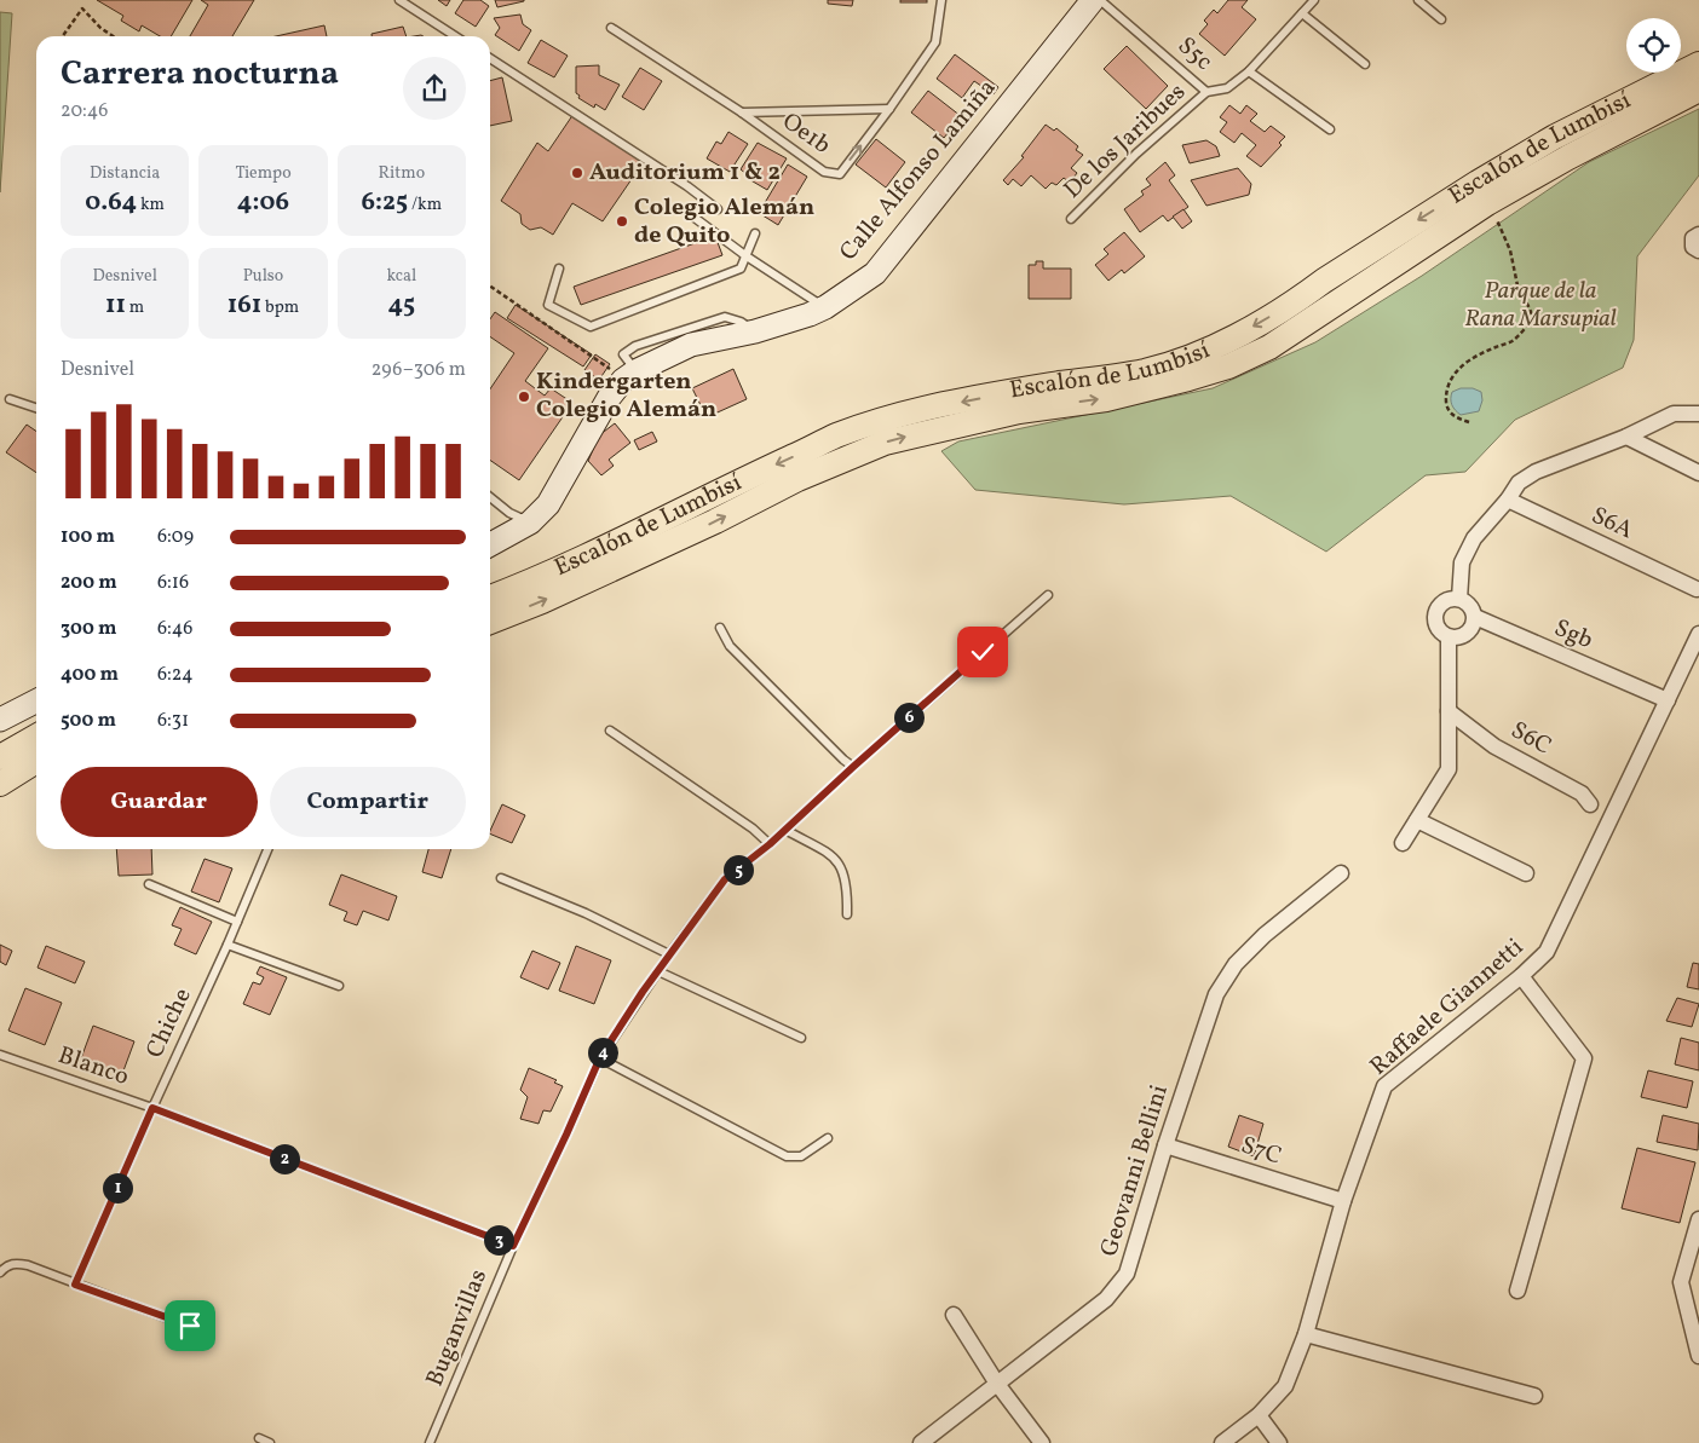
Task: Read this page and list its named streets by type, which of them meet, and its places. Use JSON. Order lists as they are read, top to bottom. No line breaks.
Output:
{"streets":{"main road":["Escalón de Lumbisí"],"street":["Calle Alfonso Lamiña","S6A","Sgb","S6C","Raffaele Giannetti","S7C","Geovanni Bellini"],"lane":["S5c","Oe1b","De los Jaribues","Chiche","Blanco","Buganvillas"]},"crossings":[["S5c","De los Jaribues"],["Sgb","Raffaele Giannetti"],["Raffaele Giannetti","S7C"],["Chiche","Blanco"],["Blanco","Buganvillas"],["S7C","Geovanni Bellini"]],"parks":["Parque de la Rana Marsupial"],"places":["Auditorium 1 & 2","Colegio Alemán de Quito","Kindergarten Colegio Alemán"],"page":{"heading":["Carrera nocturna","20:46"],"stats":[["Distancia","0.64 km"],["Tiempo","4:06"],["Ritmo","6:25 /km"],["Desnivel","11 m"],["Pulso","161 bpm"],["kcal","45"]],"chart":["Desnivel","296–306 m"],"list":[{"name":"100 m","note":"6:09"},{"name":"200 m","note":"6:16"},{"name":"300 m","note":"6:46"},{"name":"400 m","note":"6:24"},{"name":"500 m","note":"6:31"}],"pins":["6","5","4","2","1","3"],"buttons":["Guardar","Compartir"]}}
